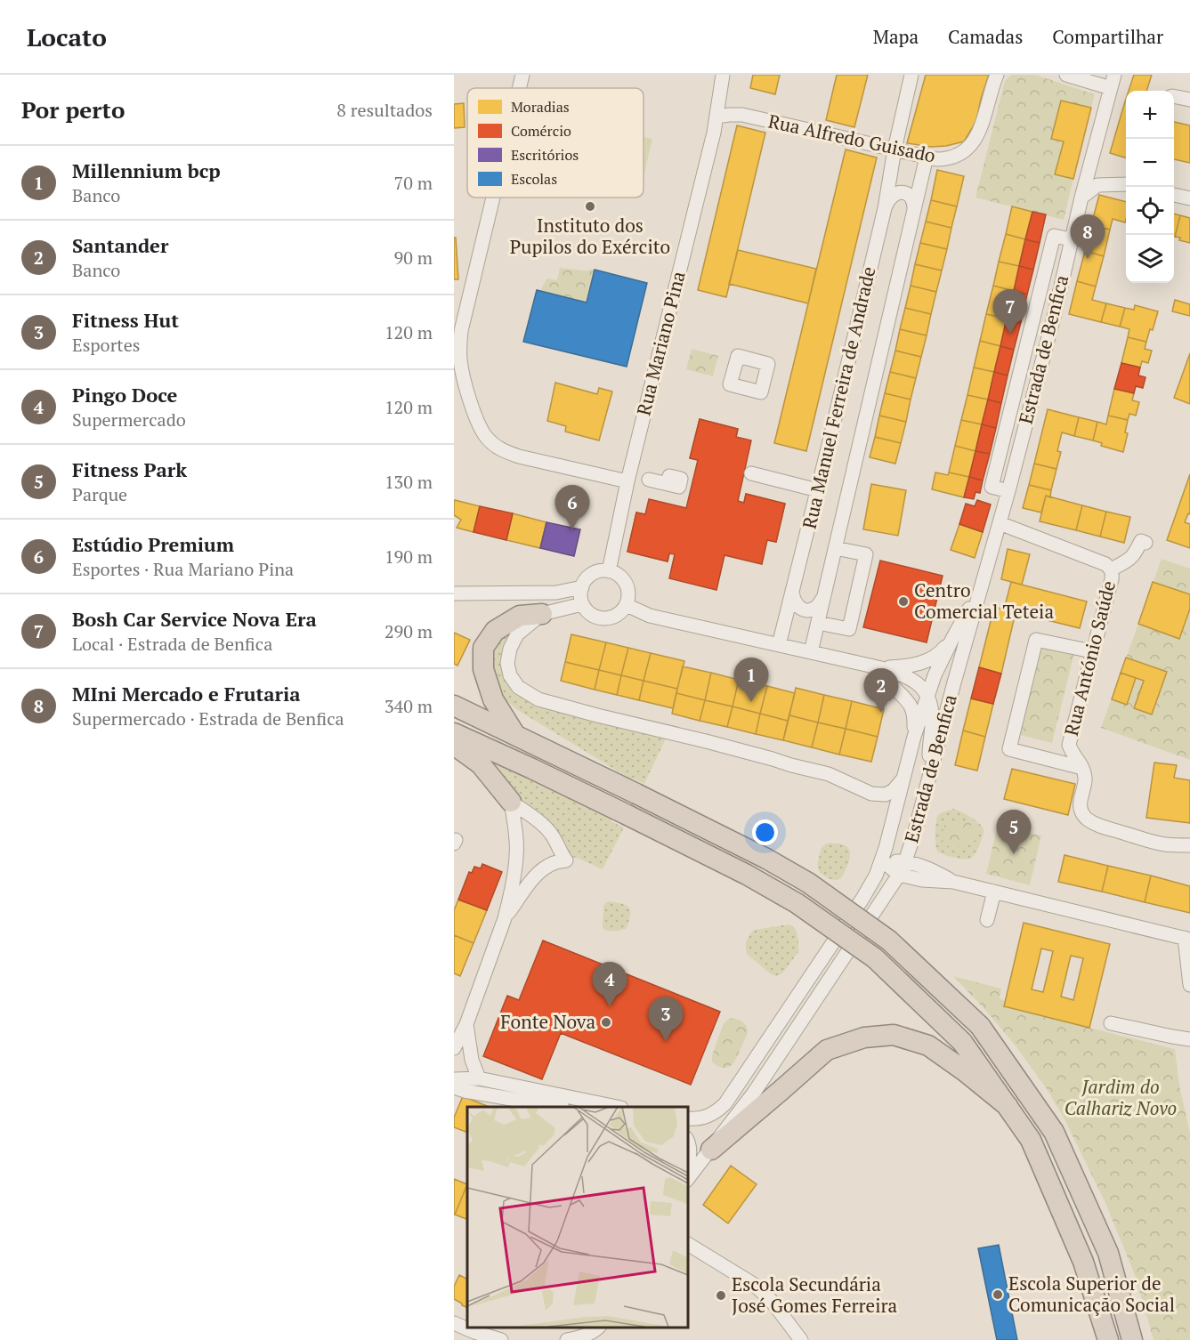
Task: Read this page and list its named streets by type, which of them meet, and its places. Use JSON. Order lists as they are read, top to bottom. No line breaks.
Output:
{"streets":{"street":["Rua Alfredo Guisado","Rua Mariano Pina","Estrada de Benfica","Rua Manuel Ferreira de Andrade","Rua António Saúde"]},"crossings":[["Rua Alfredo Guisado","Rua Mariano Pina"],["Rua Alfredo Guisado","Rua Manuel Ferreira de Andrade"],["Estrada de Benfica","Rua António Saúde"]],"parks":["Jardim do Calhariz Novo"],"places":["Instituto dos Pupilos do Exército","Centro Comercial Teteia","Fonte Nova","Escola Superior de Comunicação Social","Escola Secundária José Gomes Ferreira"],"legend":["Moradias","Comércio","Escritórios","Escolas"],"page":{"header":"Locato","nav":["Mapa","Camadas","Compartilhar"],"heading":["Por perto","8 resultados"],"map_buttons":["+","−"],"list":[{"mark":"1","name":"Millennium bcp","note":"Banco","value":"70 m"},{"mark":"2","name":"Santander","note":"Banco","value":"90 m"},{"mark":"3","name":"Fitness Hut","note":"Esportes","value":"120 m"},{"mark":"4","name":"Pingo Doce","note":"Supermercado","value":"120 m"},{"mark":"5","name":"Fitness Park","note":"Parque","value":"130 m"},{"mark":"6","name":"Estúdio Premium","note":"Esportes · Rua Mariano Pina","value":"190 m"},{"mark":"7","name":"Bosh Car Service Nova Era","note":"Local · Estrada de Benfica","value":"290 m"},{"mark":"8","name":"MIni Mercado e Frutaria","note":"Supermercado · Estrada de Benfica","value":"340 m"}],"pins":["8","7","6","1","2","5","4","3"]}}
